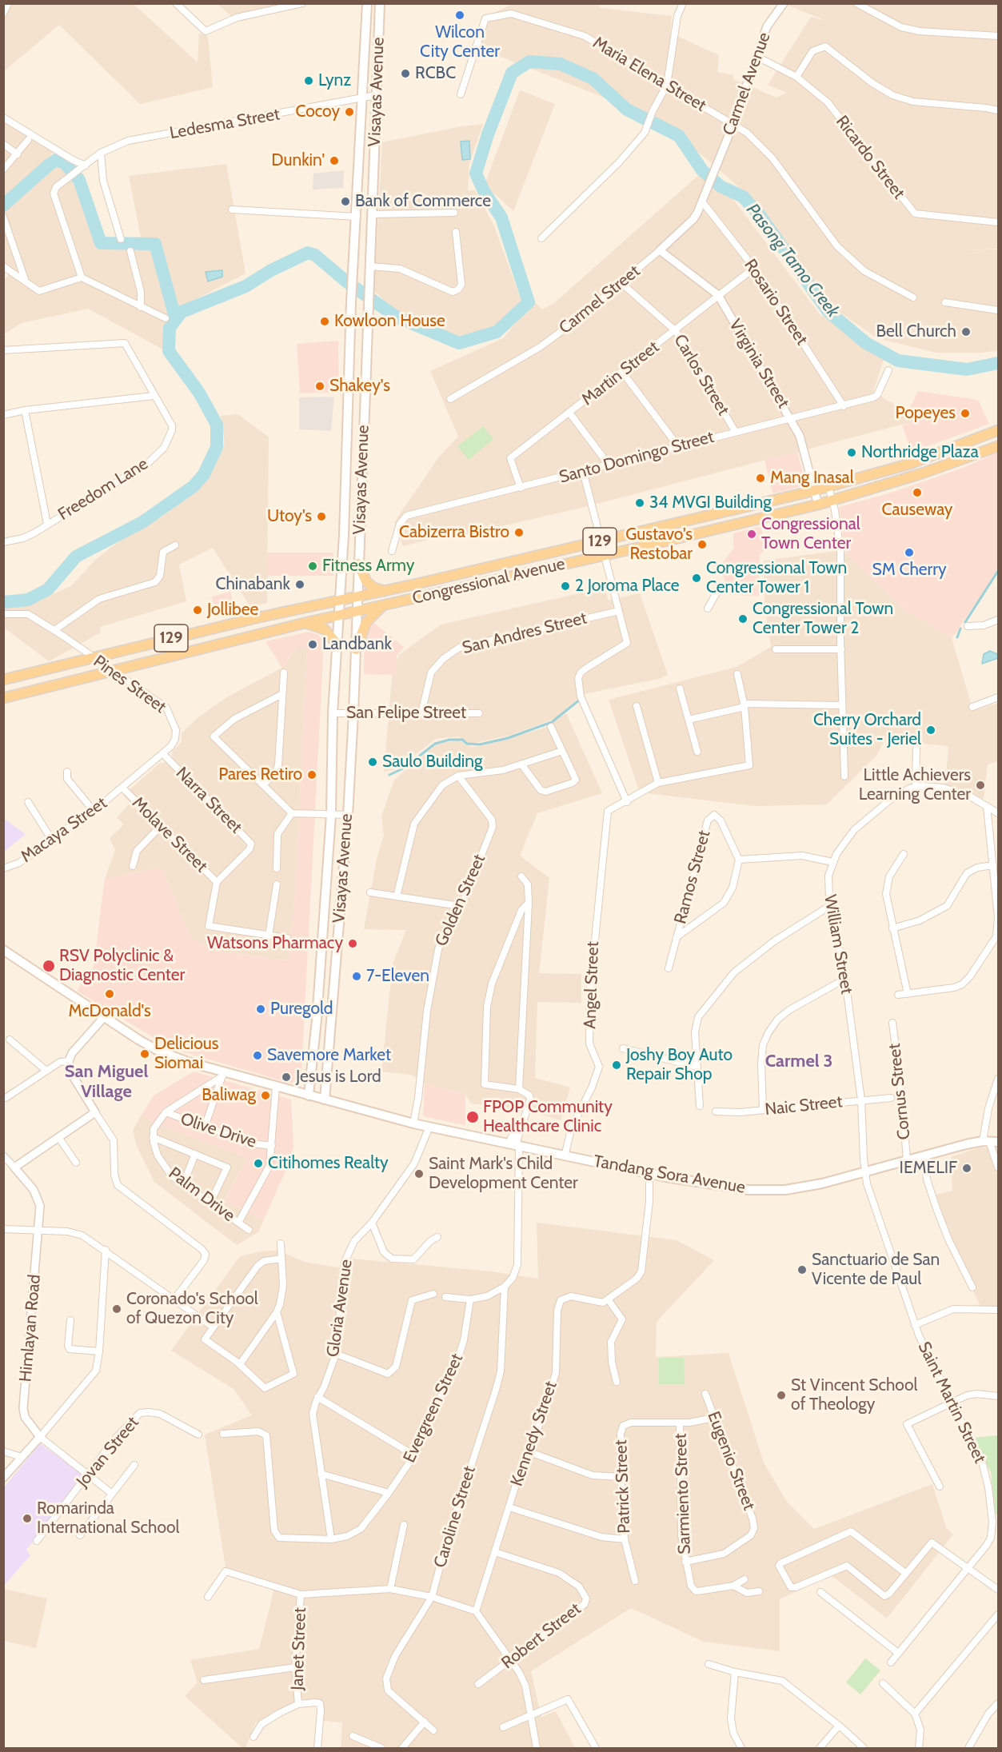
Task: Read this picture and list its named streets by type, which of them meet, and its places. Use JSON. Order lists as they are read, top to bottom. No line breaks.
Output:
{"streets":{"main road":["Visayas Avenue","129","Congressional Avenue","Tandang Sora Avenue"],"street":["Maria Elena Street","Carmel Avenue","Ledesma Street","Ricardo Street","Carmel Street","Rosario Street","Virginia Street","Martin Street","Carlos Street","Santo Domingo Street","Freedom Lane","San Andres Street","Pines Street","San Felipe Street","Narra Street","Macaya Street","Molave Street","Ramos Street","Golden Street","William Street","Angel Street","Cornus Street","Naic Street","Olive Drive","Palm Drive","Gloria Avenue","Himlayan Road","Saint Martin Street","Evergreen Street","Kennedy Street","Jovan Street","Eugenio Street","Patrick Street","Sarmiento Street","Caroline Street","Robert Street","Janet Street"]},"crossings":[["Maria Elena Street","Carmel Avenue"],["Carmel Avenue","Ricardo Street"],["Carmel Avenue","Carmel Street"],["Visayas Avenue","Ledesma Street"],["Visayas Avenue","129"],["Visayas Avenue","Congressional Avenue"],["Visayas Avenue","San Felipe Street"],["Visayas Avenue","Tandang Sora Avenue"],["Carmel Street","Rosario Street"],["Carmel Street","Virginia Street"],["Carmel Street","Carlos Street"],["Rosario Street","Martin Street"],["Rosario Street","Santo Domingo Street"],["Virginia Street","Martin Street"],["Virginia Street","Santo Domingo Street"],["Virginia Street","Congressional Avenue"],["Martin Street","Carlos Street"],["Martin Street","Santo Domingo Street"],["Carlos Street","Santo Domingo Street"],["129","Congressional Avenue"],["129","Pines Street"],["San Andres Street","San Felipe Street"],["Pines Street","Narra Street"],["Pines Street","Macaya Street"],["Pines Street","Molave Street"],["Narra Street","Molave Street"],["Macaya Street","Molave Street"],["Golden Street","Tandang Sora Avenue"],["William Street","Naic Street"],["William Street","Tandang Sora Avenue"],["William Street","Saint Martin Street"],["Angel Street","Tandang Sora Avenue"],["Cornus Street","Tandang Sora Avenue"],["Tandang Sora Avenue","Gloria Avenue"],["Tandang Sora Avenue","Saint Martin Street"],["Gloria Avenue","Evergreen Street"],["Kennedy Street","Robert Street"],["Eugenio Street","Patrick Street"],["Eugenio Street","Sarmiento Street"],["Patrick Street","Sarmiento Street"]],"districts":["Carmel 3","San Miguel Village"],"water":["Pasong Tamo Creek"],"places":["Wilcon City Center","RCBC","Lynz","Cocoy","Dunkin'","Bank of Commerce","Kowloon House","Bell Church","Shakey's","Popeyes","Northridge Plaza","Mang Inasal","Causeway","34 MVGI Building","Utoy's","Cabizerra Bistro","Congressional Town Center","Gustavo's Restobar","SM Cherry","Fitness Army","Congressional Town Center Tower 1","Chinabank","2 Joroma Place","Jollibee","Congressional Town Center Tower 2","Landbank","Cherry Orchard Suites - Jeriel","Saulo Building","Pares Retiro","Little Achievers Learning Center","Watsons Pharmacy","RSV Polyclinic & Diagnostic Center","7-Eleven","McDonald's","Puregold","Delicious Siomai","Savemore Market","Joshy Boy Auto Repair Shop","Jesus is Lord","Baliwag","FPOP Community Healthcare Clinic","Citihomes Realty","IEMELIF","Saint Mark's Child Development Center","Sanctuario de San Vicente de Paul","Coronado's School of Quezon City","St Vincent School of Theology","Romarinda International School"]}
